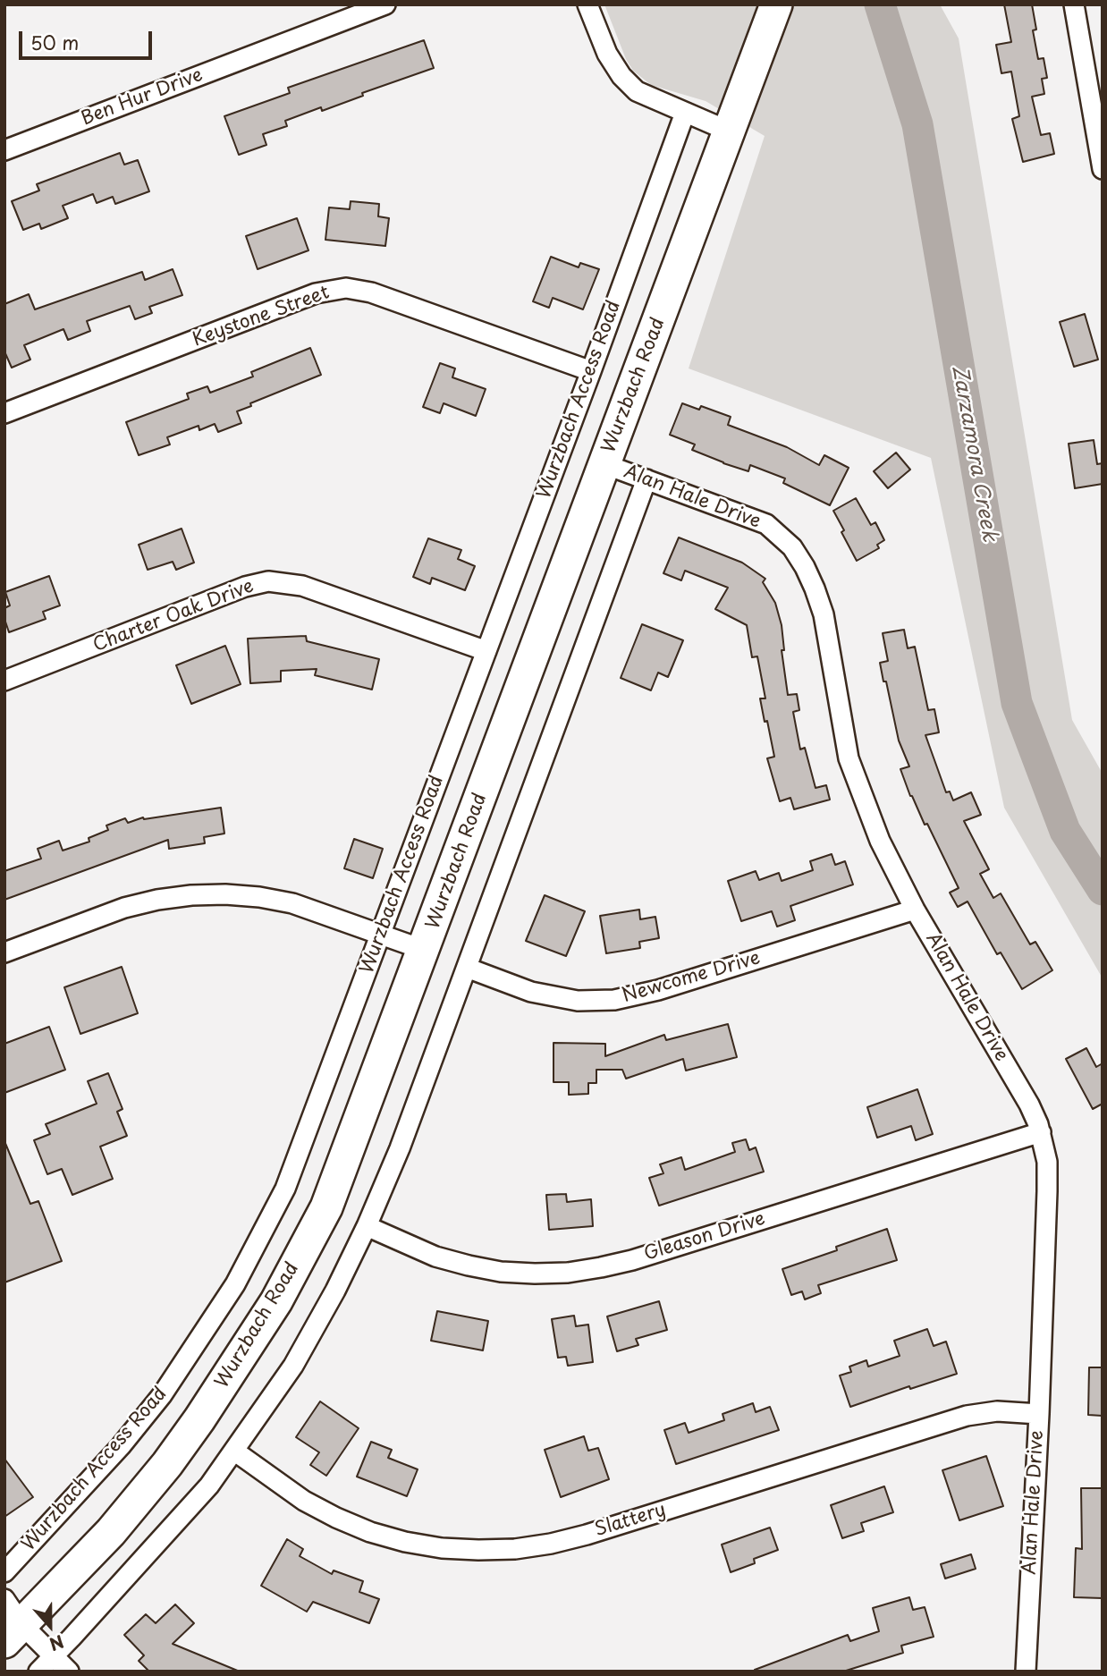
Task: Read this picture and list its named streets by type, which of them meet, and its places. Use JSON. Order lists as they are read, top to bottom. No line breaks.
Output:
{"streets":{"main road":["Wurzbach Road"],"street":["Ben Hur Drive","Keystone Street","Wurzbach Access Road","Alan Hale Drive","Charter Oak Drive","Newcome Drive","Gleason Drive","Slattery"]},"crossings":[["Keystone Street","Wurzbach Access Road"],["Wurzbach Road","Alan Hale Drive"],["Wurzbach Access Road","Charter Oak Drive"],["Alan Hale Drive","Newcome Drive"],["Alan Hale Drive","Gleason Drive"],["Alan Hale Drive","Slattery"]],"water":["Zarzamora Creek"],"scale_bar":"50 m","north":"bottom"}
